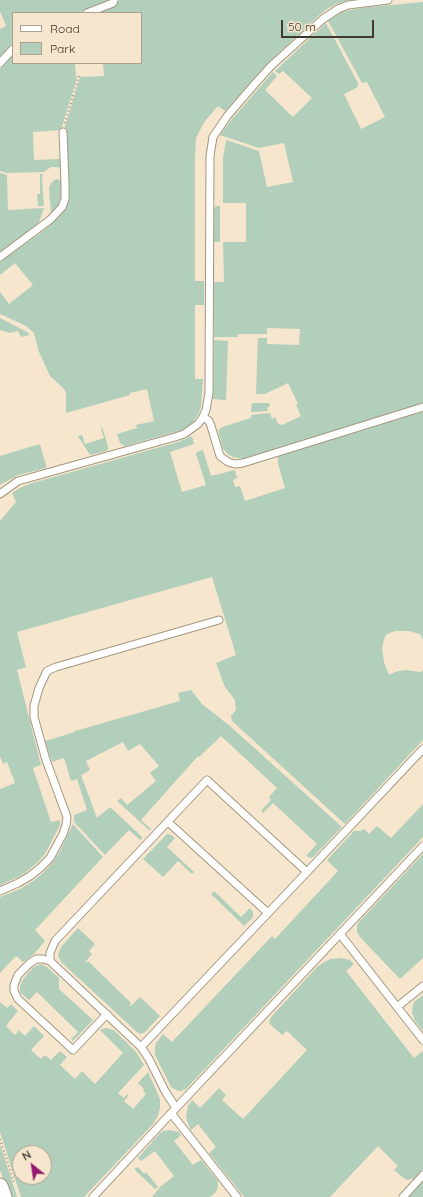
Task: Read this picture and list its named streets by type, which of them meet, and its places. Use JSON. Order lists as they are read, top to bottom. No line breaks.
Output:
{"legend":["Road","Park"],"scale_bar":"50 m","north":"top left"}
